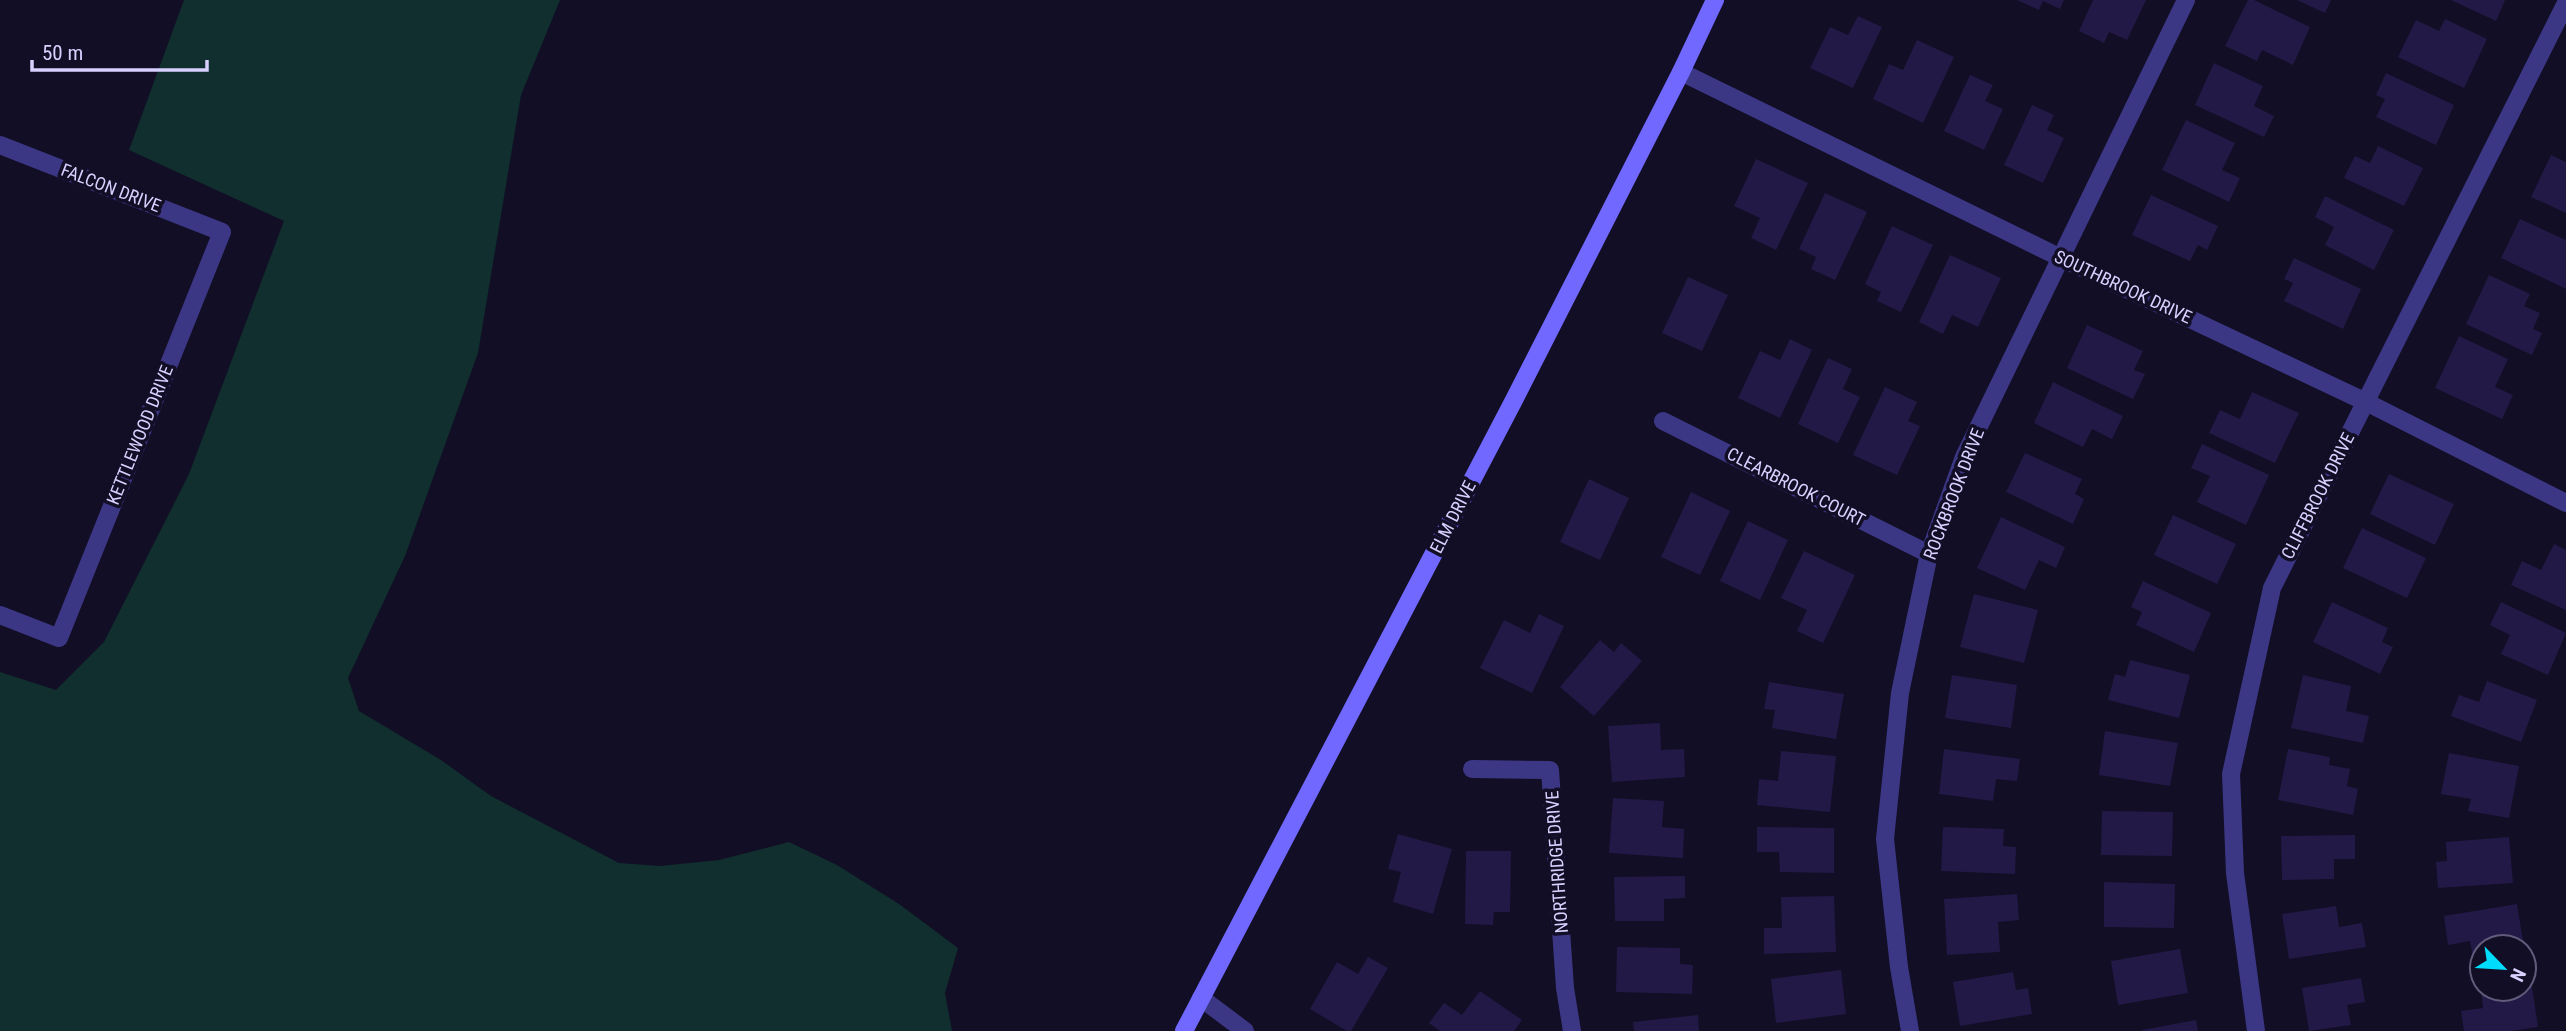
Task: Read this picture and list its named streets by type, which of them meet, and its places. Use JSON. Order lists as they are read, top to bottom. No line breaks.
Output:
{"streets":{"street":["FALCON DRIVE","SOUTHBROOK DRIVE","KETTLEWOOD DRIVE","CLEARBROOK COURT","ROCKBROOK DRIVE","CLIFFBROOK DRIVE","ELM DRIVE","NORTHRIDGE DRIVE"]},"crossings":[["FALCON DRIVE","KETTLEWOOD DRIVE"],["SOUTHBROOK DRIVE","ROCKBROOK DRIVE"],["SOUTHBROOK DRIVE","CLIFFBROOK DRIVE"],["SOUTHBROOK DRIVE","ELM DRIVE"],["CLEARBROOK COURT","ROCKBROOK DRIVE"]],"scale_bar":"50 m","north":"bottom right"}
